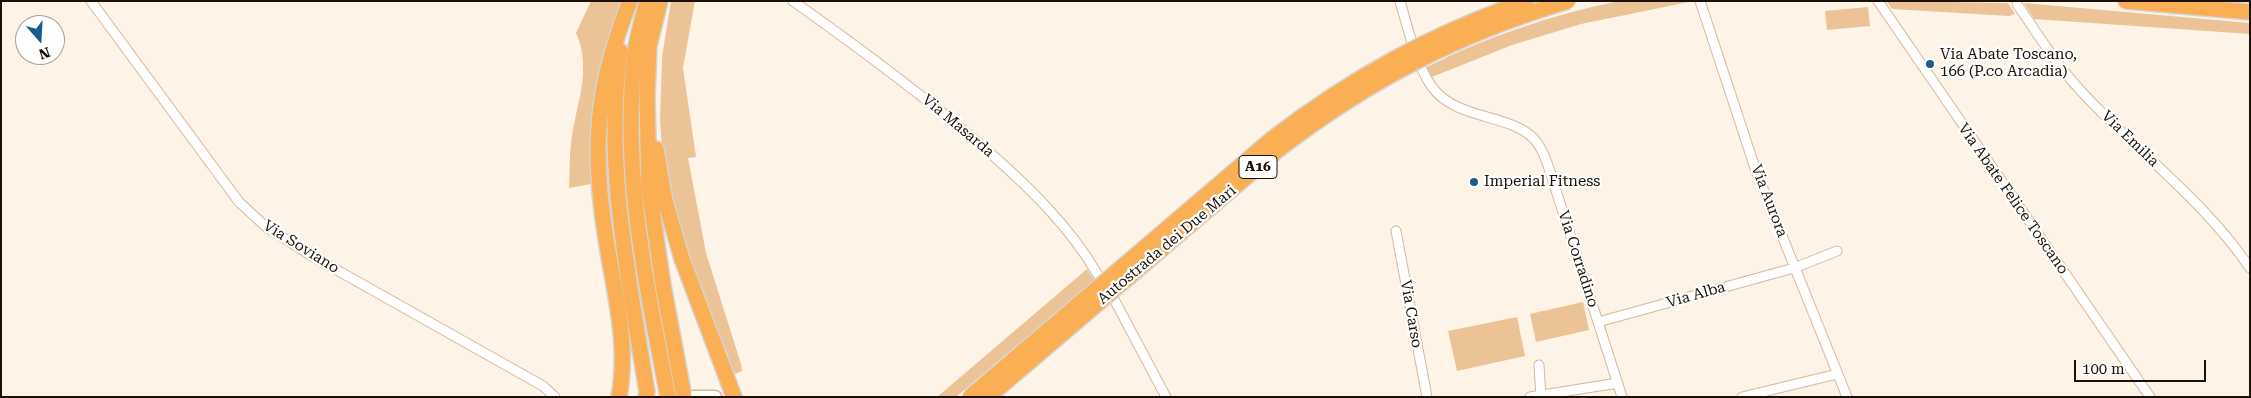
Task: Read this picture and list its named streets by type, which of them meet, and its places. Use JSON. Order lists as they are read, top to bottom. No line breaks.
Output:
{"streets":{"highway":["A16","Autostrada dei Due Mari"],"street":["Via Masarda","Via Emilia","Via Abate Felice Toscano","Via Aurora","Via Soviano","Via Corradino","Via Alba","Via Carso"]},"crossings":[["Via Aurora","Via Alba"],["Via Corradino","Via Alba"]],"places":["Via Abate Toscano, 166 (P.co Arcadia)","Imperial Fitness"],"scale_bar":"100 m","north":"bottom"}
